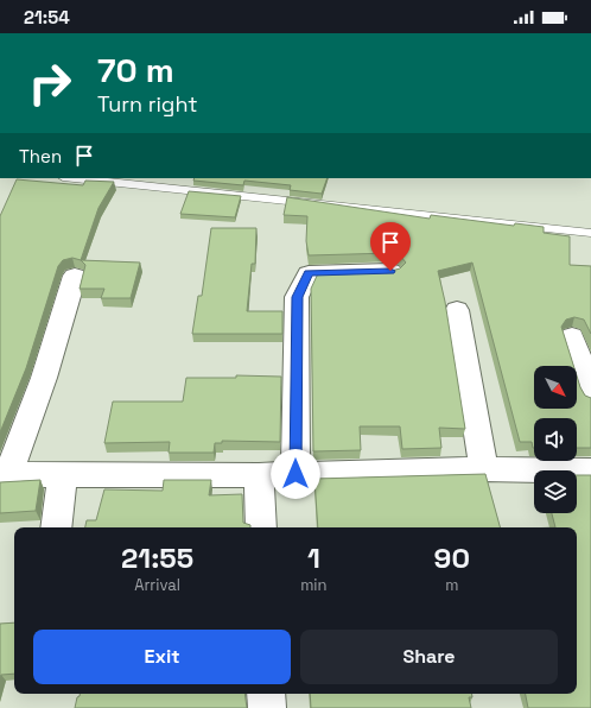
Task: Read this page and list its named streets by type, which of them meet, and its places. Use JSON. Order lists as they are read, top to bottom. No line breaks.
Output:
{"north":"bottom right","page":{"status":"21:54","turn":["70 m","Turn right"],"then":"Then","eta":["21:55","Arrival","1","min","90","m"],"buttons":["Exit","Share"]}}
